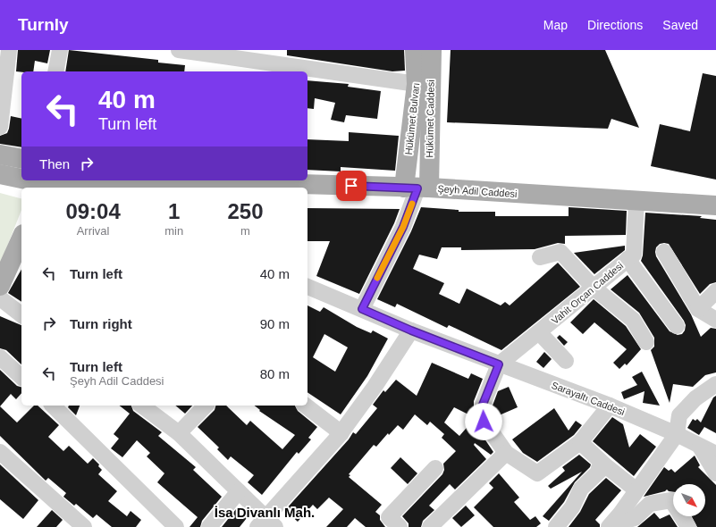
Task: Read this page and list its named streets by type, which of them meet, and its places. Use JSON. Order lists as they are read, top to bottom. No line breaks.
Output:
{"streets":{"main road":["Hükümet Bulvarı","Hükümet Caddesi","Şeyh Adil Caddesi"],"street":["Vahit Orçan Caddesi","Sarayaltı Caddesi"]},"crossings":[["Hükümet Bulvarı","Hükümet Caddesi"],["Hükümet Bulvarı","Şeyh Adil Caddesi"],["Hükümet Caddesi","Şeyh Adil Caddesi"],["Şeyh Adil Caddesi","Vahit Orçan Caddesi"],["Vahit Orçan Caddesi","Sarayaltı Caddesi"]],"districts":["İsa Divanlı Mah."],"north":"bottom right","page":{"header":"Turnly","nav":["Map","Directions","Saved"],"turn":["40 m","Turn left"],"then":"Then","eta":["09:04","Arrival","1","min","250","m"],"list":[{"name":"Turn left","value":"40 m"},{"name":"Turn right","value":"90 m"},{"name":"Turn left","note":"Şeyh Adil Caddesi","value":"80 m"}]}}
